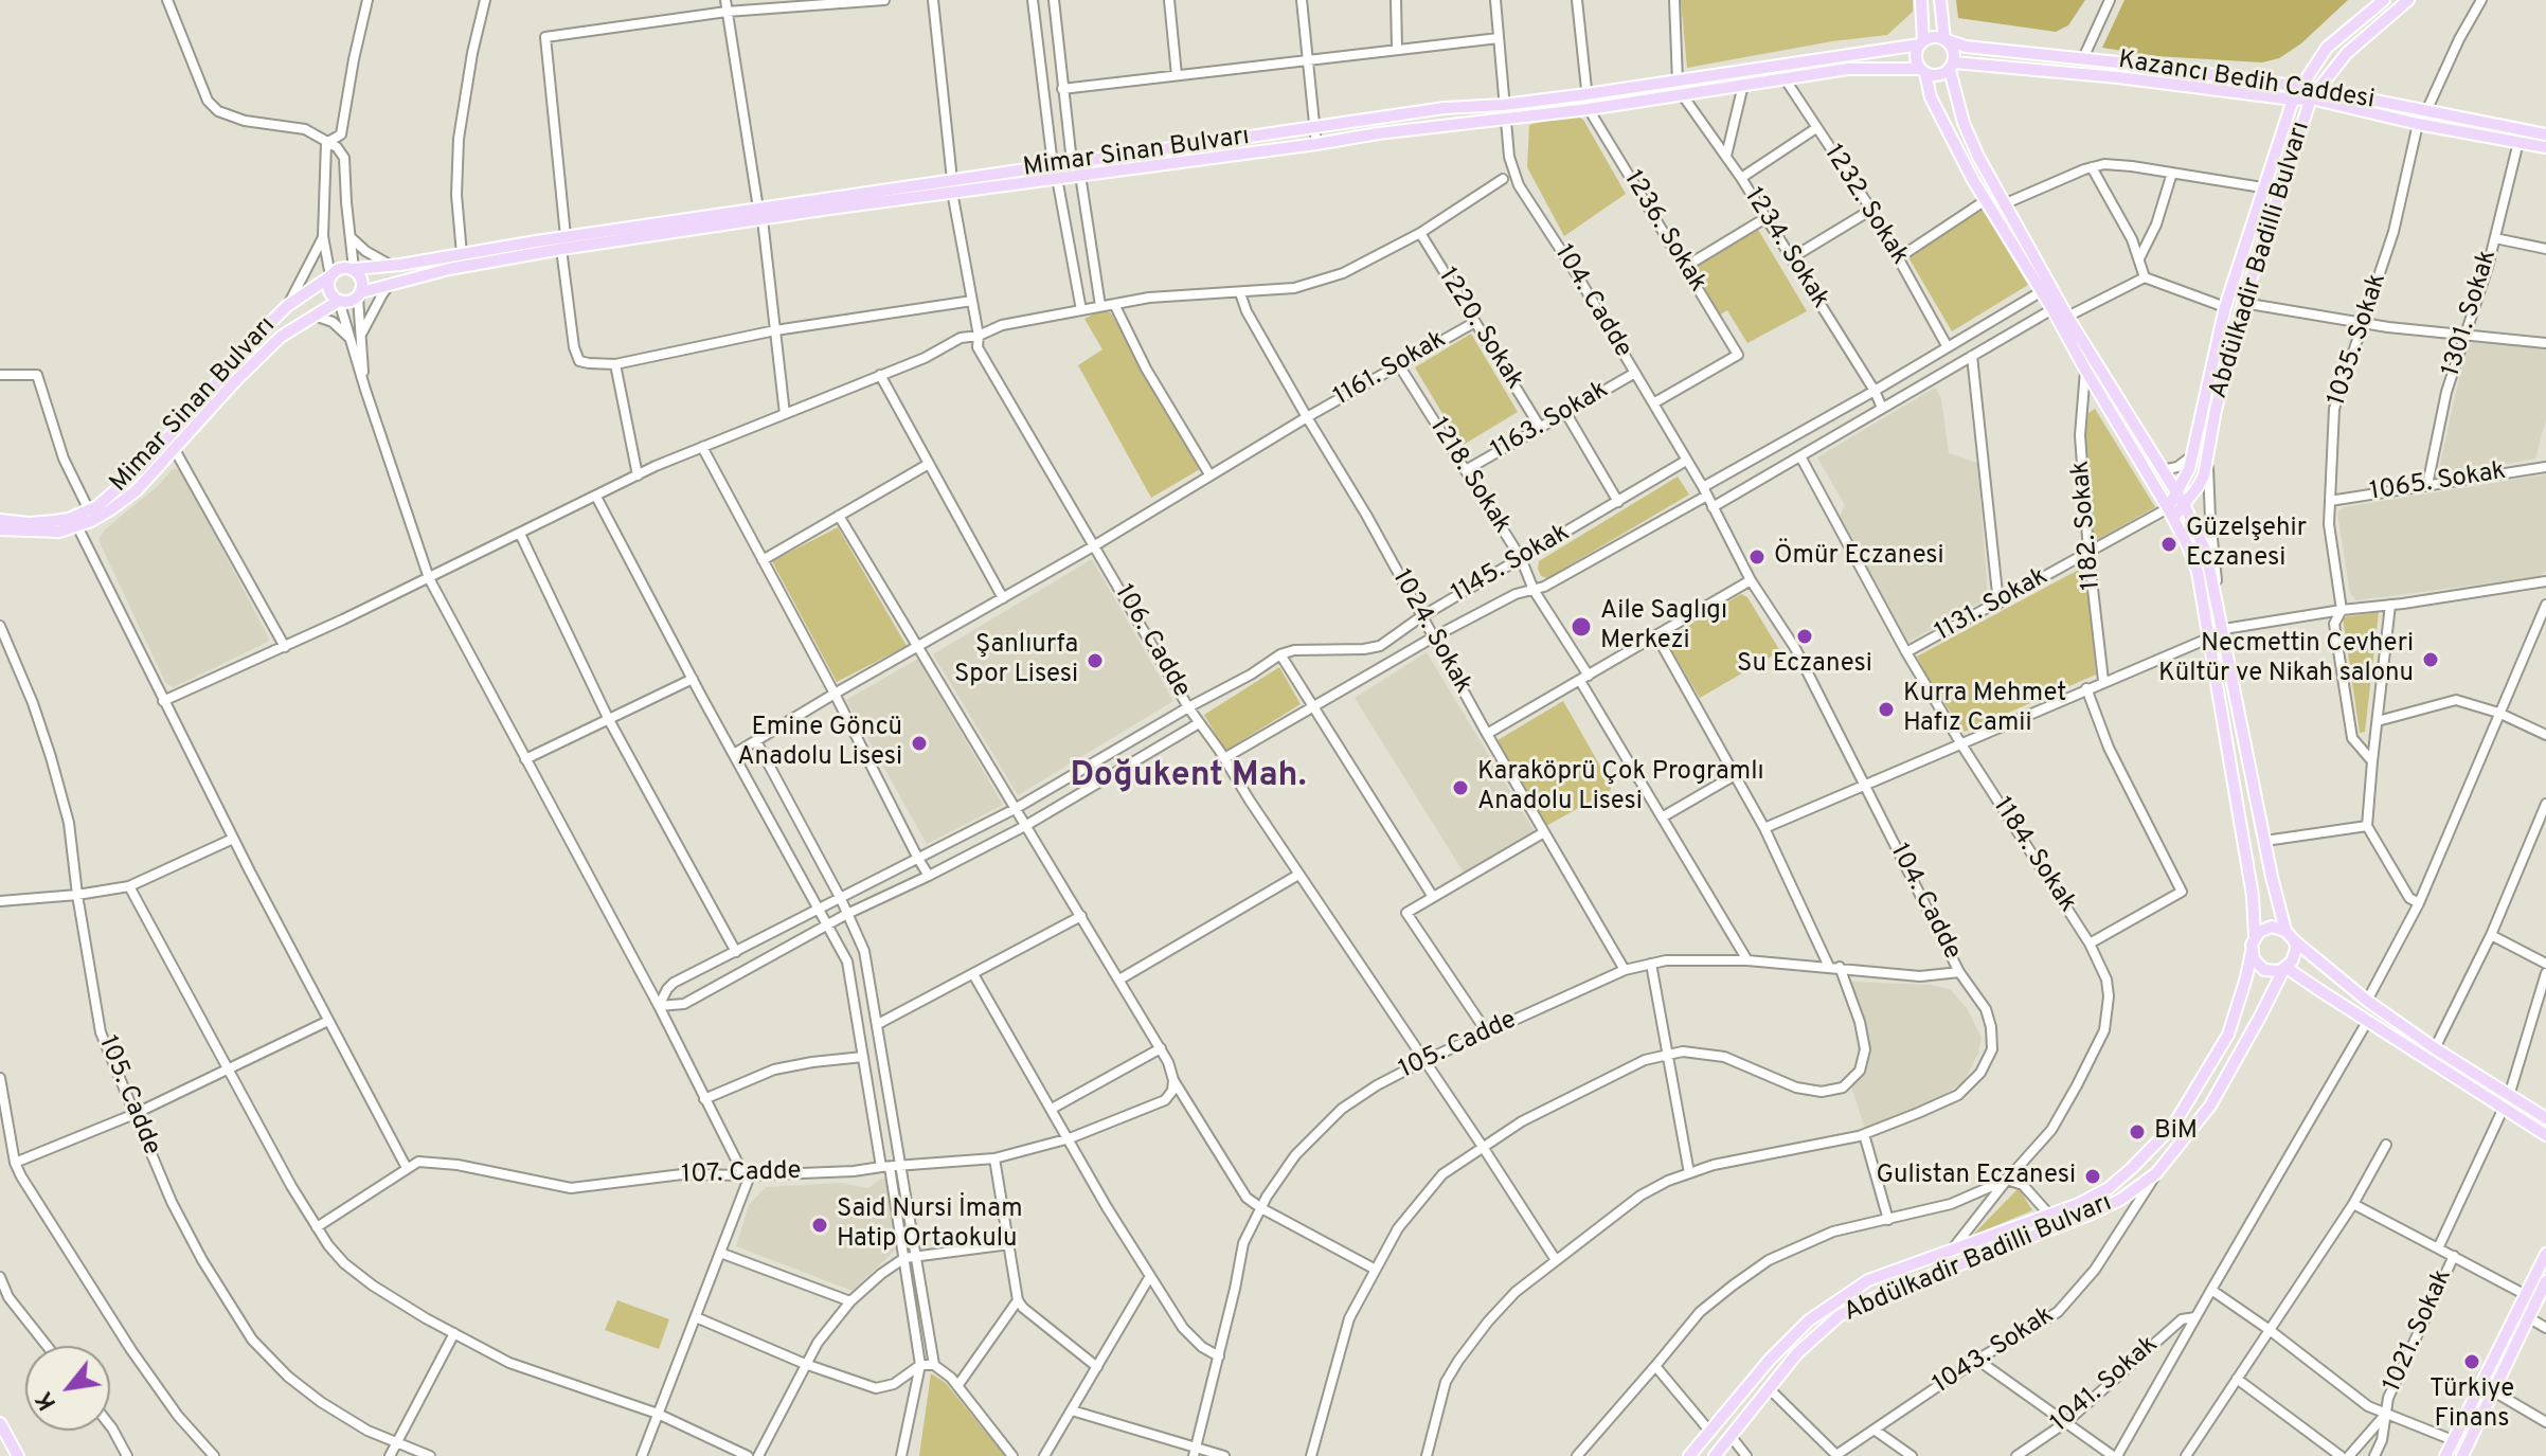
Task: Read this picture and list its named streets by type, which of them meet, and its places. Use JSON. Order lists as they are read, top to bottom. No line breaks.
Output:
{"streets":{"main road":["Kazancı Bedih Caddesi","Mimar Sinan Bulvarı","Abdülkadir Badilli Bulvarı"],"street":["1232. Sokak","1236. Sokak","1234. Sokak","104. Cadde","1301. Sokak","1220. Sokak","1035. Sokak","1161. Sokak","1163. Sokak","1218. Sokak","1065. Sokak","1182. Sokak","1145. Sokak","1131. Sokak","1024. Sokak","106. Cadde","1184. Sokak","105. Cadde","107. Cadde","1021. Sokak","1043. Sokak","1041. Sokak"]},"crossings":[["Kazancı Bedih Caddesi","Mimar Sinan Bulvarı"],["Kazancı Bedih Caddesi","Abdülkadir Badilli Bulvarı"],["Kazancı Bedih Caddesi","1301. Sokak"],["Kazancı Bedih Caddesi","1035. Sokak"],["Mimar Sinan Bulvarı","1232. Sokak"],["Mimar Sinan Bulvarı","1236. Sokak"],["Mimar Sinan Bulvarı","1234. Sokak"],["Mimar Sinan Bulvarı","104. Cadde"],["Mimar Sinan Bulvarı","106. Cadde"],["1236. Sokak","104. Cadde"],["Abdülkadir Badilli Bulvarı","1131. Sokak"],["Abdülkadir Badilli Bulvarı","1184. Sokak"],["Abdülkadir Badilli Bulvarı","1043. Sokak"],["104. Cadde","1163. Sokak"],["104. Cadde","1145. Sokak"],["104. Cadde","106. Cadde"],["104. Cadde","105. Cadde"],["1301. Sokak","1065. Sokak"],["1220. Sokak","1161. Sokak"],["1220. Sokak","1163. Sokak"],["1035. Sokak","1065. Sokak"],["1161. Sokak","1218. Sokak"],["1161. Sokak","1024. Sokak"],["1161. Sokak","106. Cadde"],["1163. Sokak","1218. Sokak"],["1218. Sokak","1145. Sokak"],["1218. Sokak","105. Cadde"],["1182. Sokak","1131. Sokak"],["1145. Sokak","1024. Sokak"],["1131. Sokak","1184. Sokak"],["1024. Sokak","105. Cadde"],["106. Cadde","105. Cadde"]],"districts":["Doğukent Mah."],"places":["Güzelşehir Eczanesi","Ömür Eczanesi","Aile Saglıgı Merkezi","Su Eczanesi","Necmettin Cevheri Kültür ve Nikah salonu","Şanlıurfa Spor Lisesi","Kurra Mehmet Hafız Camii","Emine Göncü Anadolu Lisesi","Karaköprü Çok Programlı Anadolu Lisesi","BiM","Gulistan Eczanesi","Said Nursi İmam Hatip Ortaokulu","Türkiye Finans"],"north":"bottom left"}
